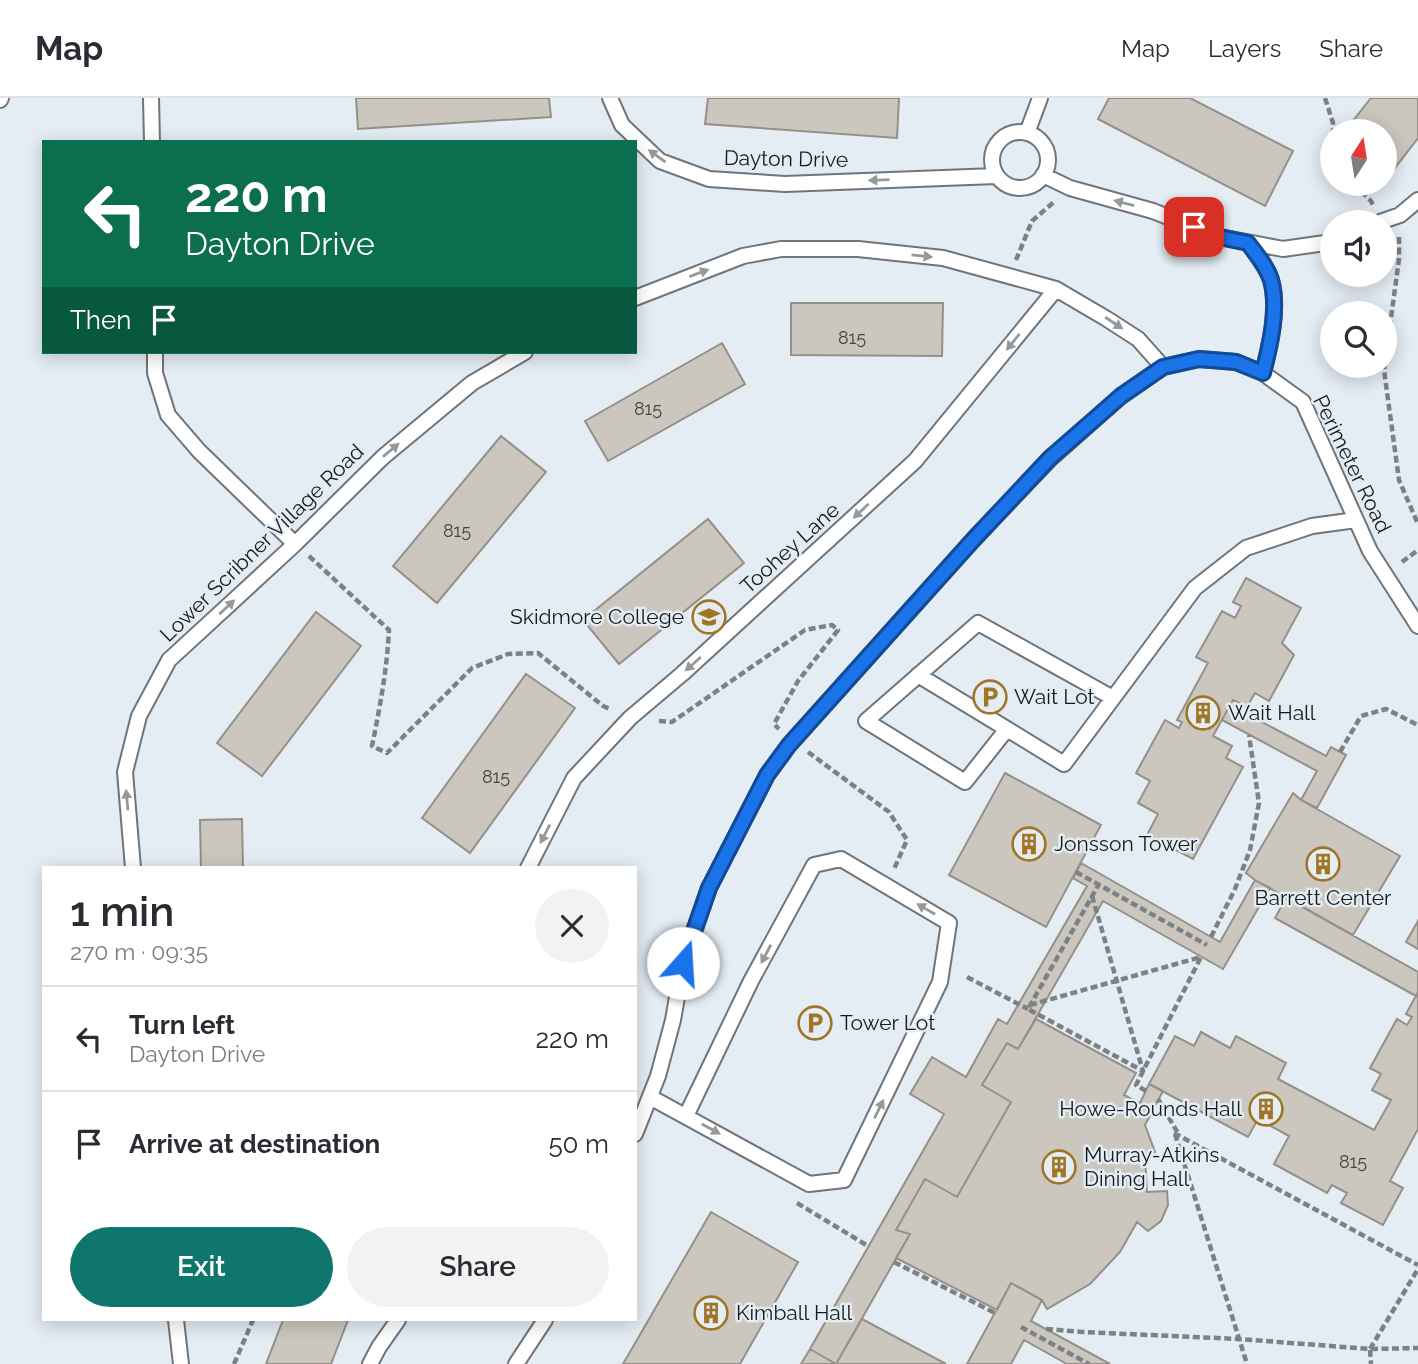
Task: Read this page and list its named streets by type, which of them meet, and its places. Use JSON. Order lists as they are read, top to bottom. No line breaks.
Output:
{"streets":{"lane":["Dayton Drive","Perimeter Road","Lower Scribner Village Road","Toohey Lane"]},"one_way":["Lower Scribner Village Road","Toohey Lane"],"places":{"school or university":["Skidmore College"],"parking":["Wait Lot","Tower Lot"],"building":["Wait Hall","Jonsson Tower","Barrett Center","Howe-Rounds Hall","Murray-Atkins Dining Hall","Kimball Hall"]},"house_numbers":["815","815","815","815","815"],"north":"top","page":{"header":"Map","nav":["Map","Layers","Share"],"turn":["220 m","Dayton Drive"],"then":"Then","heading":["1 min","270 m · 09:35"],"list":[{"name":"Turn left","note":"Dayton Drive","value":"220 m"},{"name":"Arrive at destination","value":"50 m"}],"buttons":["Exit","Share"]}}
